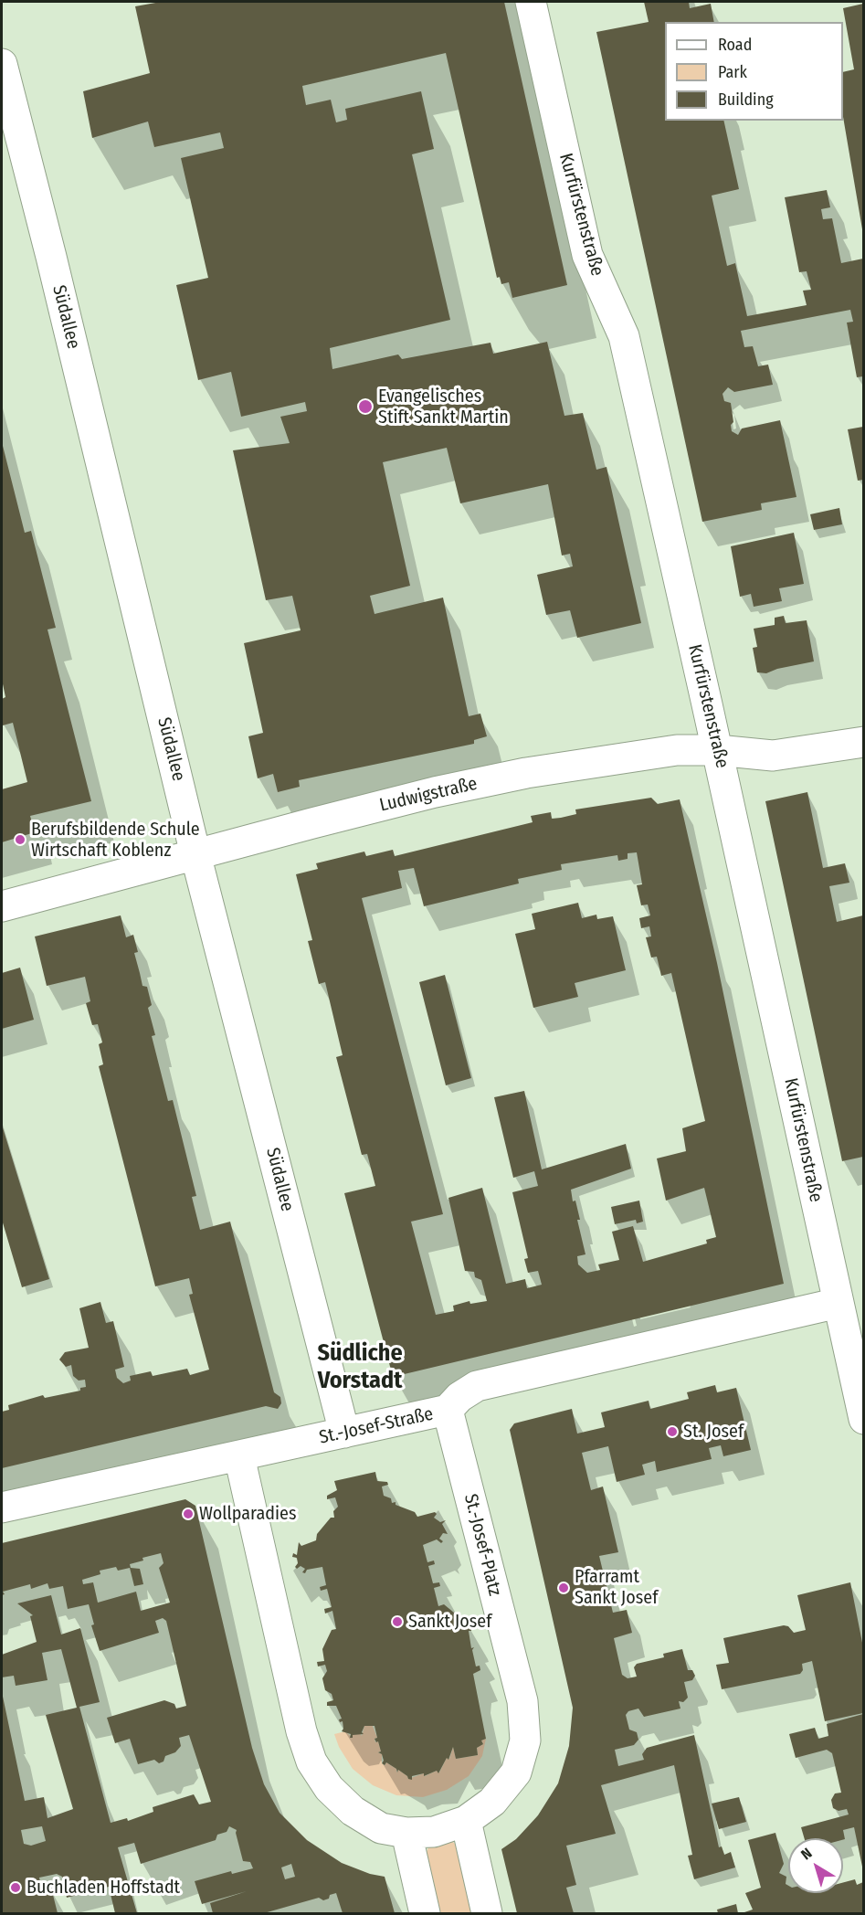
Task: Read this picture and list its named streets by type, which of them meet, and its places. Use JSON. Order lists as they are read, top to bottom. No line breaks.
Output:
{"streets":{"street":["Kurfürstenstraße","Südallee","Ludwigstraße","St.-Josef-Straße","St.-Josef-Platz"]},"crossings":[["Kurfürstenstraße","Ludwigstraße"],["Kurfürstenstraße","St.-Josef-Straße"],["Südallee","Ludwigstraße"],["Südallee","St.-Josef-Straße"],["St.-Josef-Straße","St.-Josef-Platz"]],"districts":["Südliche Vorstadt"],"places":["Evangelisches Stift Sankt Martin","Berufsbildende Schule Wirtschaft Koblenz","St. Josef","Wollparadies","Pfarramt Sankt Josef","Sankt Josef","Buchladen Hoffstadt"],"legend":["Road","Park","Building"],"north":"top left"}
